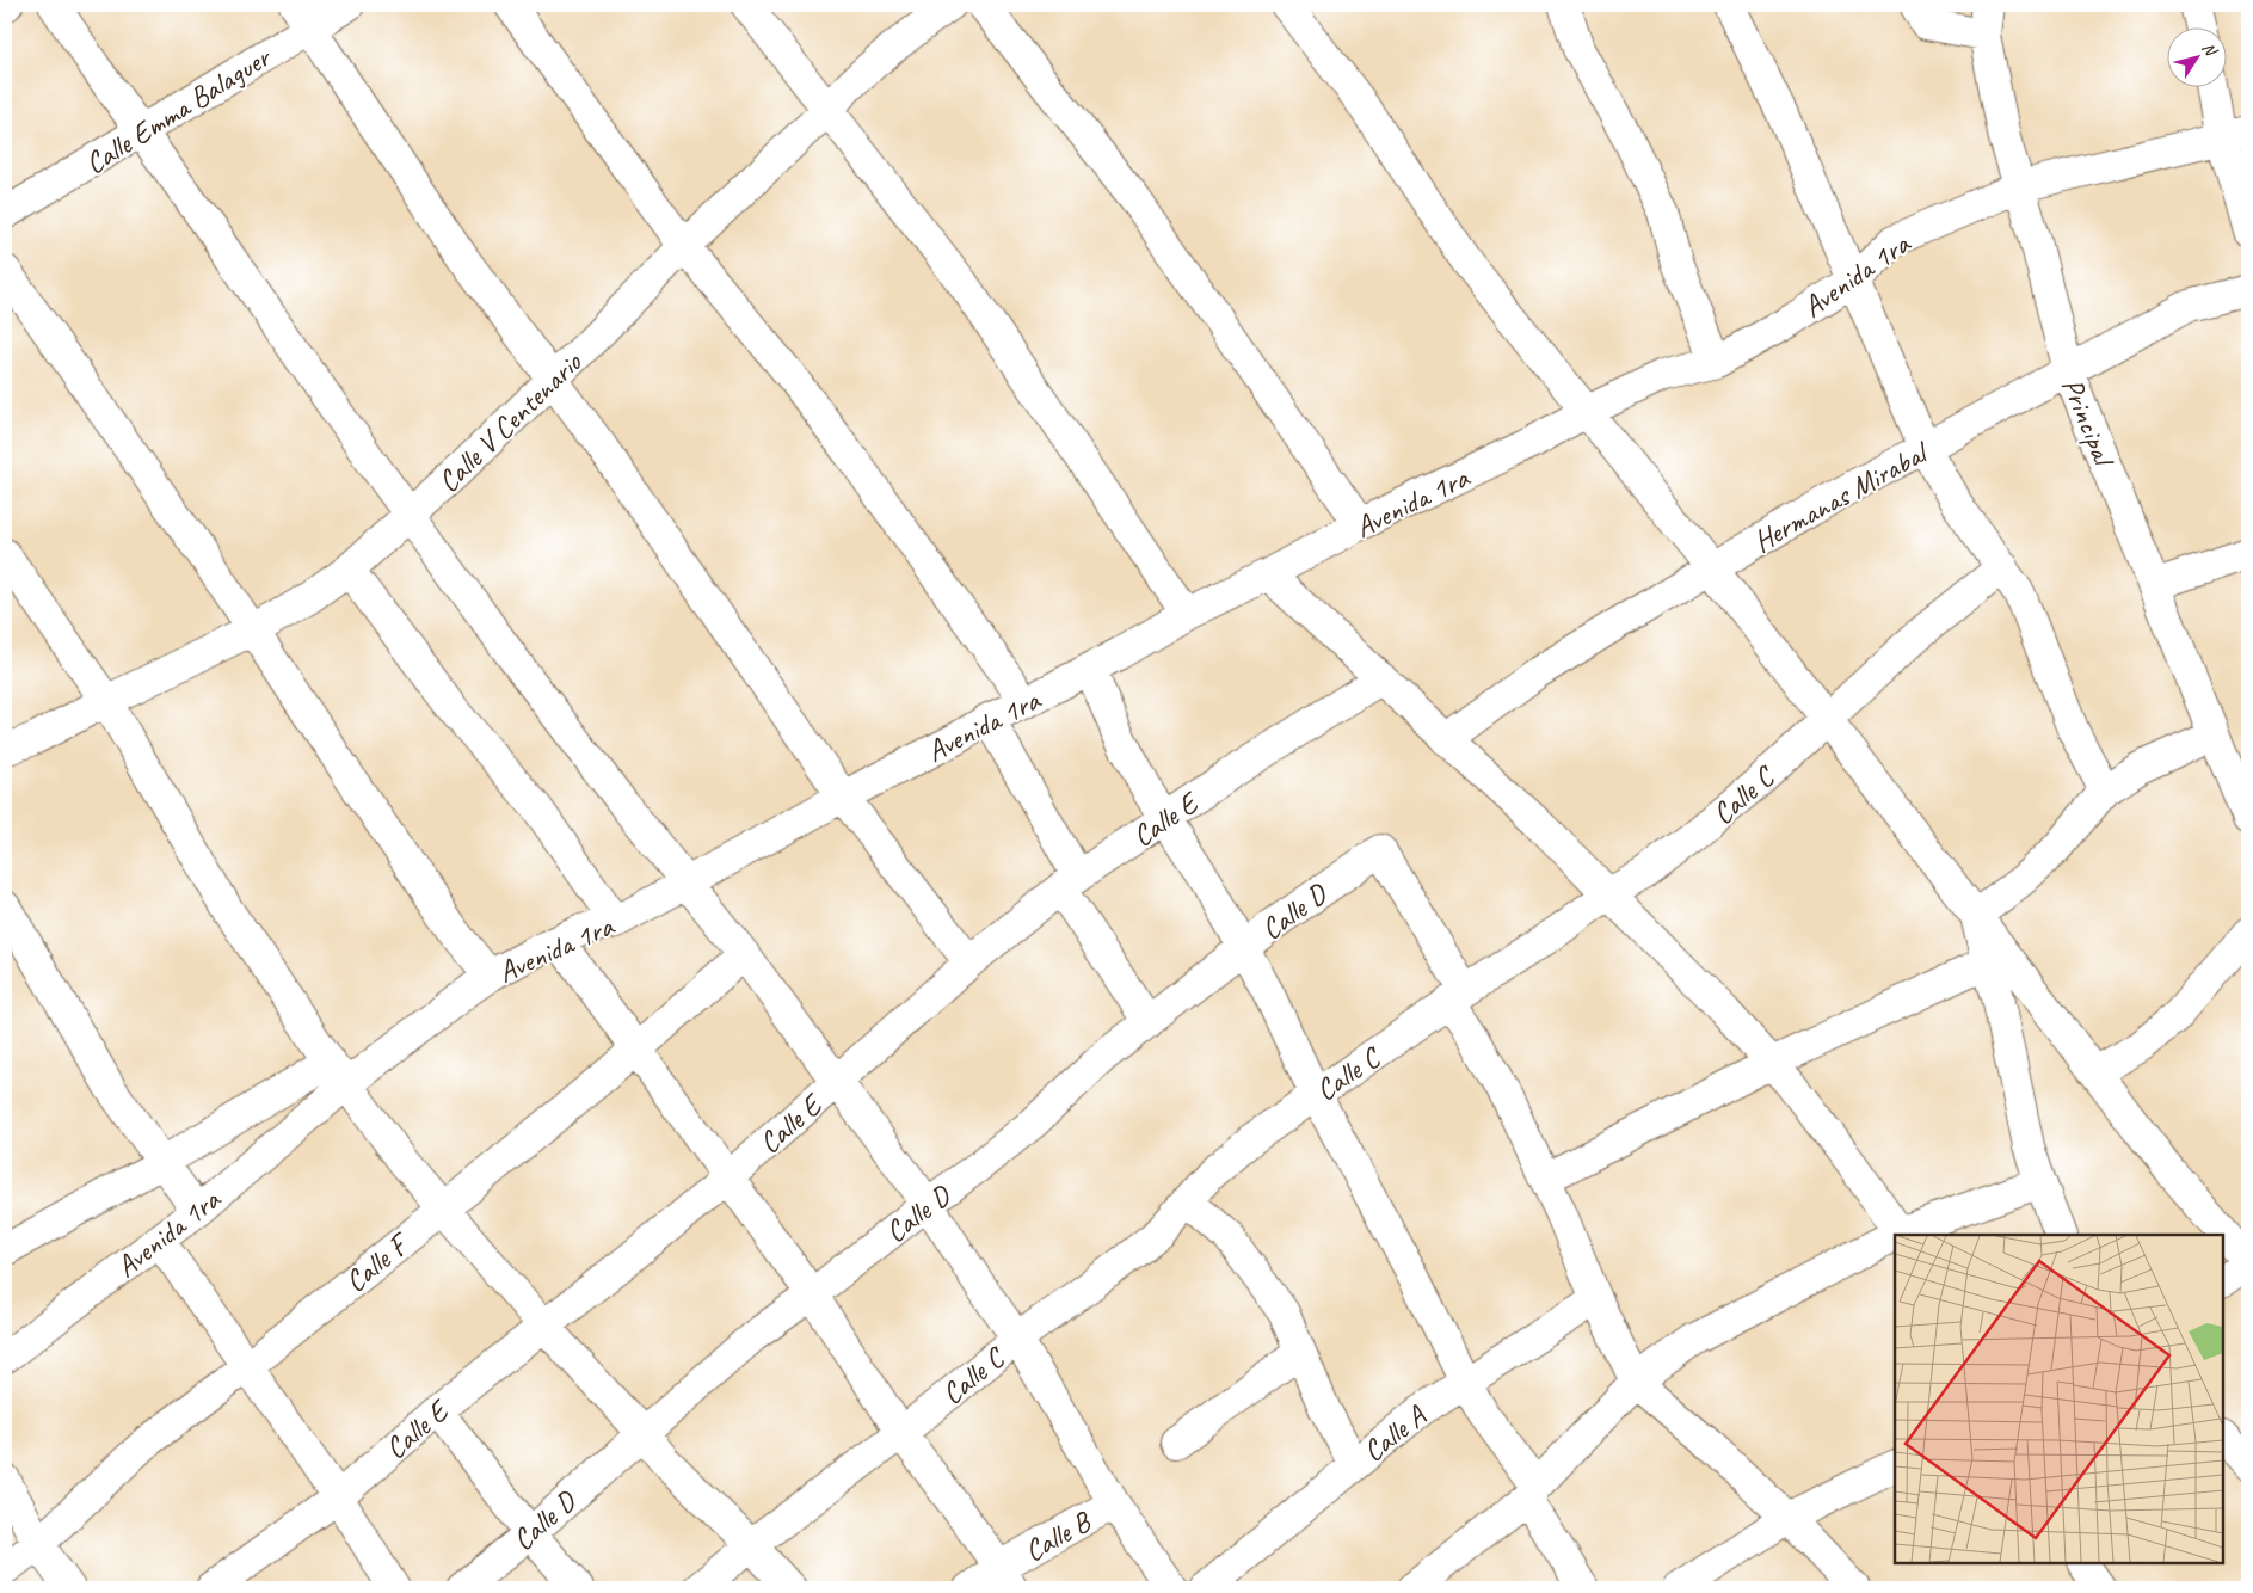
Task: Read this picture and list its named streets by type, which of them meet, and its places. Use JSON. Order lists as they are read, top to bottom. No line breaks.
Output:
{"streets":{"street":["Calle Emma Balaguer","Avenida 1ra","Principal","Calle V Centenario","Hermanas Mirabal","Calle C","Calle E","Calle D","Calle F","Calle A","Calle B"]},"crossings":[["Avenida 1ra","Principal"],["Principal","Hermanas Mirabal"],["Calle C","Calle D"]],"north":"top right"}
